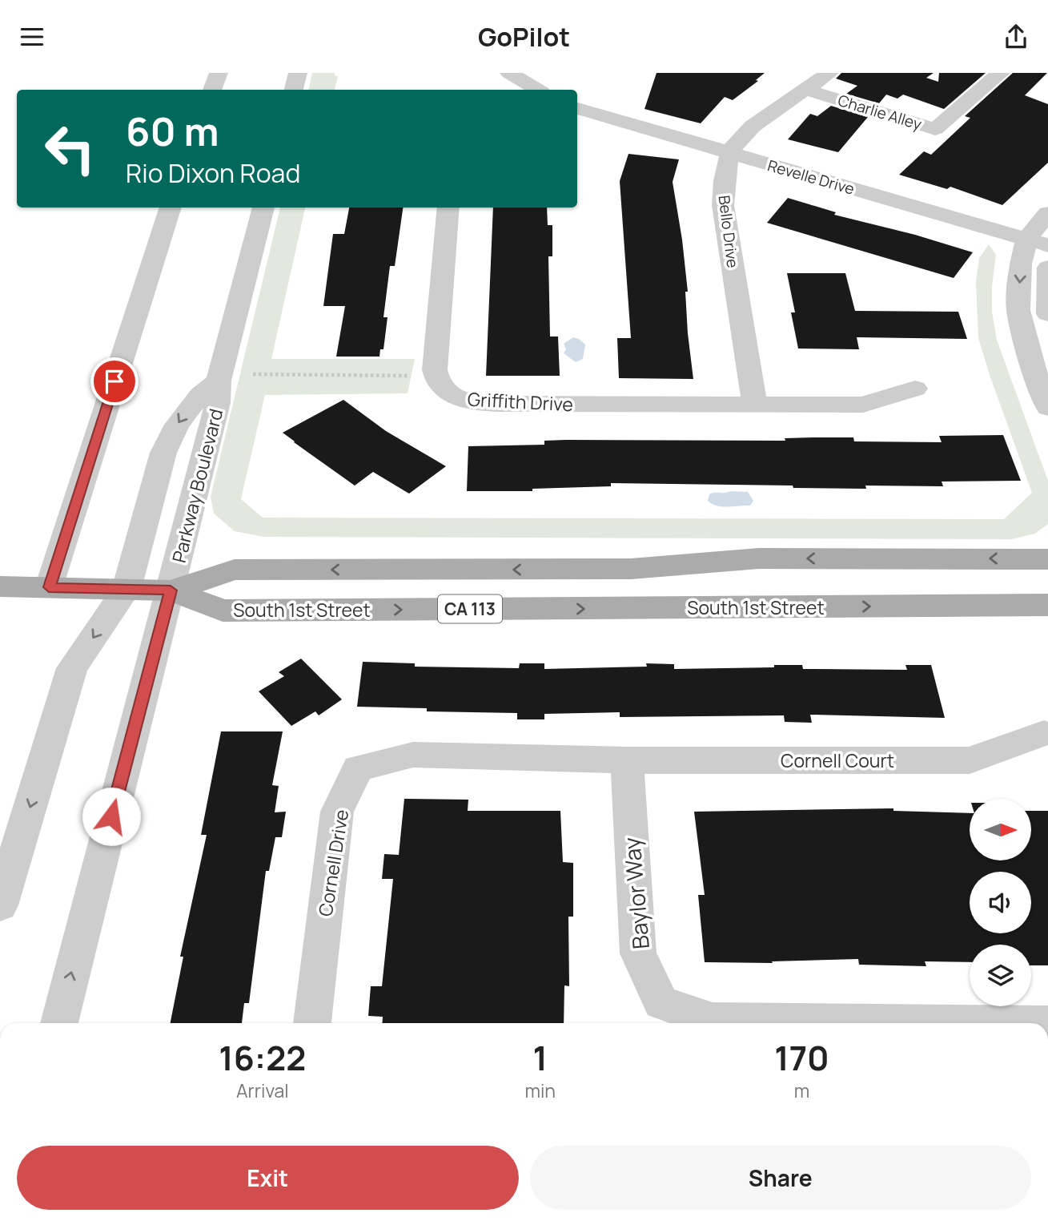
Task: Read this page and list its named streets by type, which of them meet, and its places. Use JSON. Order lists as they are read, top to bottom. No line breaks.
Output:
{"streets":{"main road":["South 1st Street","CA 113"],"street":["Charlie Alley","Revelle Drive","Bello Drive","Griffith Drive","Parkway Boulevard","Cornell Court","Cornell Drive","Baylor Way"]},"crossings":[["Charlie Alley","Bello Drive"],["Revelle Drive","Bello Drive"],["Bello Drive","Griffith Drive"],["Parkway Boulevard","South 1st Street"],["Parkway Boulevard","CA 113"],["South 1st Street","CA 113"],["Cornell Court","Cornell Drive"],["Cornell Court","Baylor Way"],["Cornell Drive","Baylor Way"]],"north":"right","page":{"header":"GoPilot","turn":["60 m","Rio Dixon Road"],"eta":["16:22","Arrival","1","min","170","m"],"buttons":["Exit","Share"]}}
